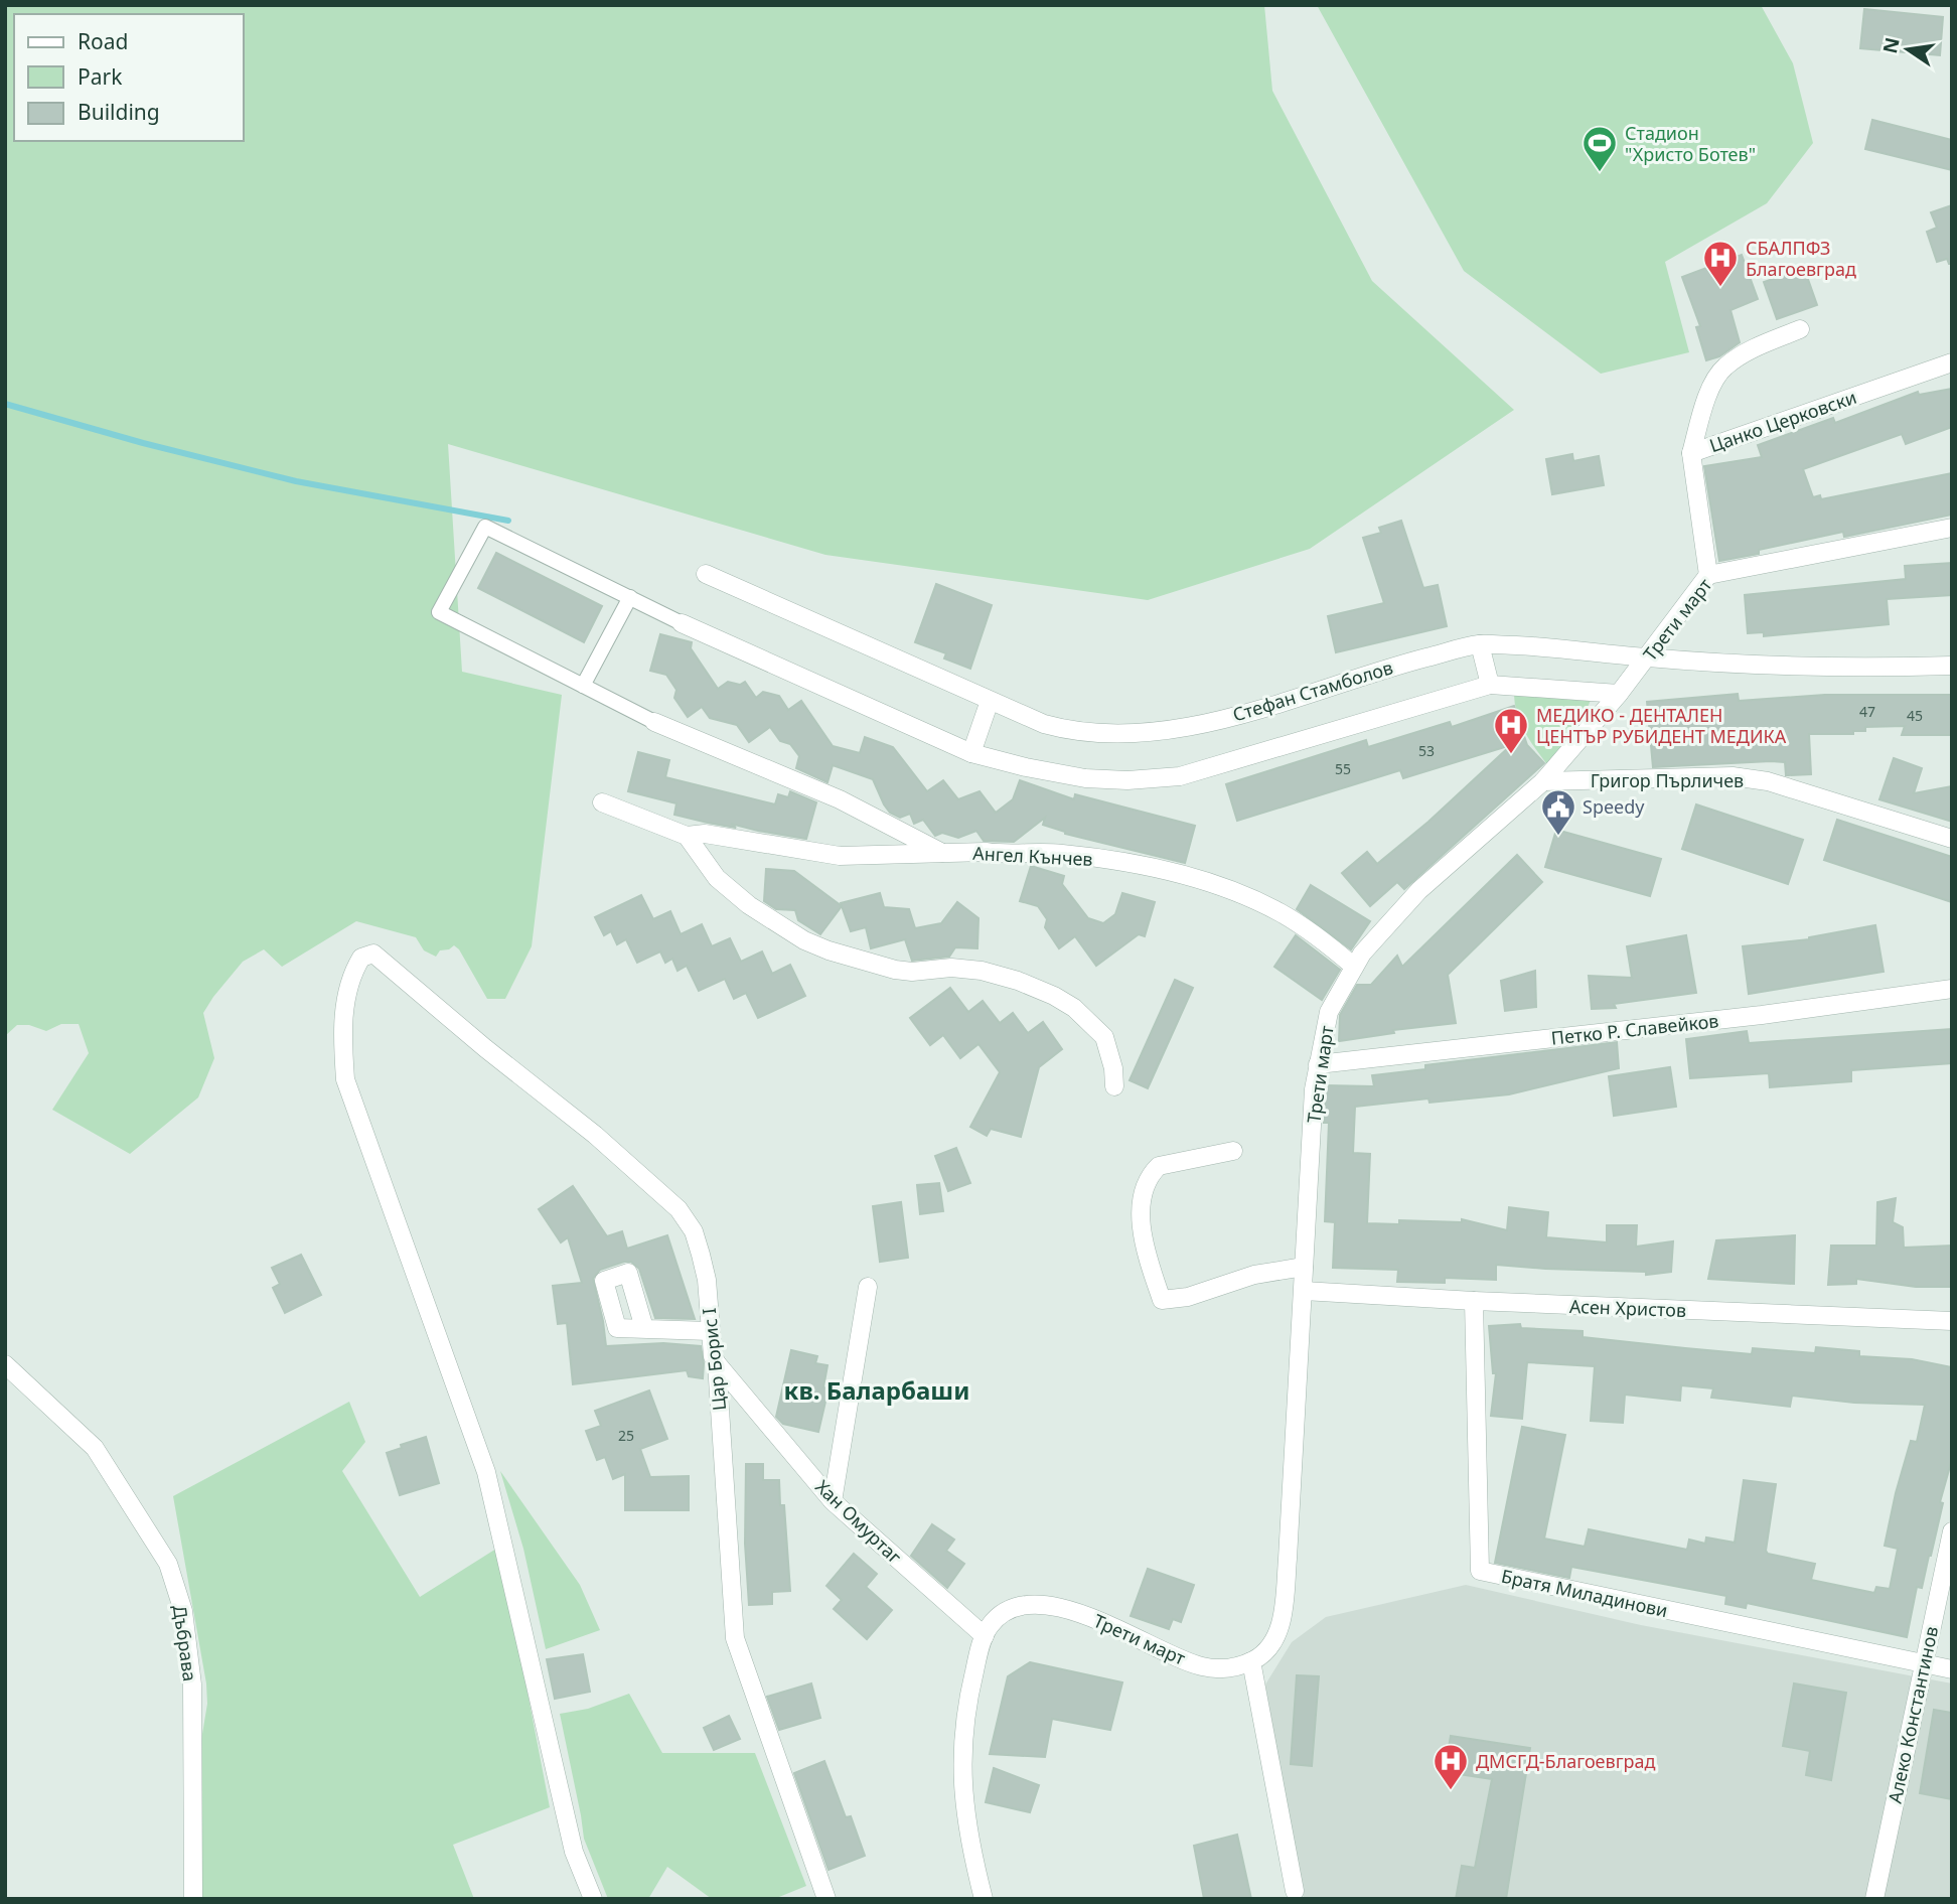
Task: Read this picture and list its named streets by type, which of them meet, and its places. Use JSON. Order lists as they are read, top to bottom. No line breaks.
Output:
{"streets":{"street":["Цанко Церковски","Трети март","Стефан Стамболов","Григор Пърличев","Ангел Кънчев","Петко Р. Славейков","Асен Христов","Цар Борис I","Хан Омуртаг","Братя Миладинови","Дъбрава","Алеко Константинов"]},"crossings":[["Цанко Церковски","Трети март"],["Трети март","Стефан Стамболов"],["Трети март","Григор Пърличев"],["Трети март","Ангел Кънчев"],["Трети март","Петко Р. Славейков"],["Трети март","Асен Христов"],["Трети март","Хан Омуртаг"],["Асен Христов","Братя Миладинови"],["Цар Борис I","Хан Омуртаг"],["Братя Миладинови","Алеко Константинов"]],"districts":["кв. Баларбаши"],"places":{"sports":["Стадион \"Христо Ботев\""],"hospital":["СБАЛПФЗ Благоевград","МЕДИКО - ДЕНТАЛЕН ЦЕНТЪР РУБИДЕНТ МЕДИКА","ДМСГД-Благоевград"],"public building":["Speedy"]},"house_numbers":["47","45","53","55","25"],"legend":["Road","Park","Building"],"north":"left"}
